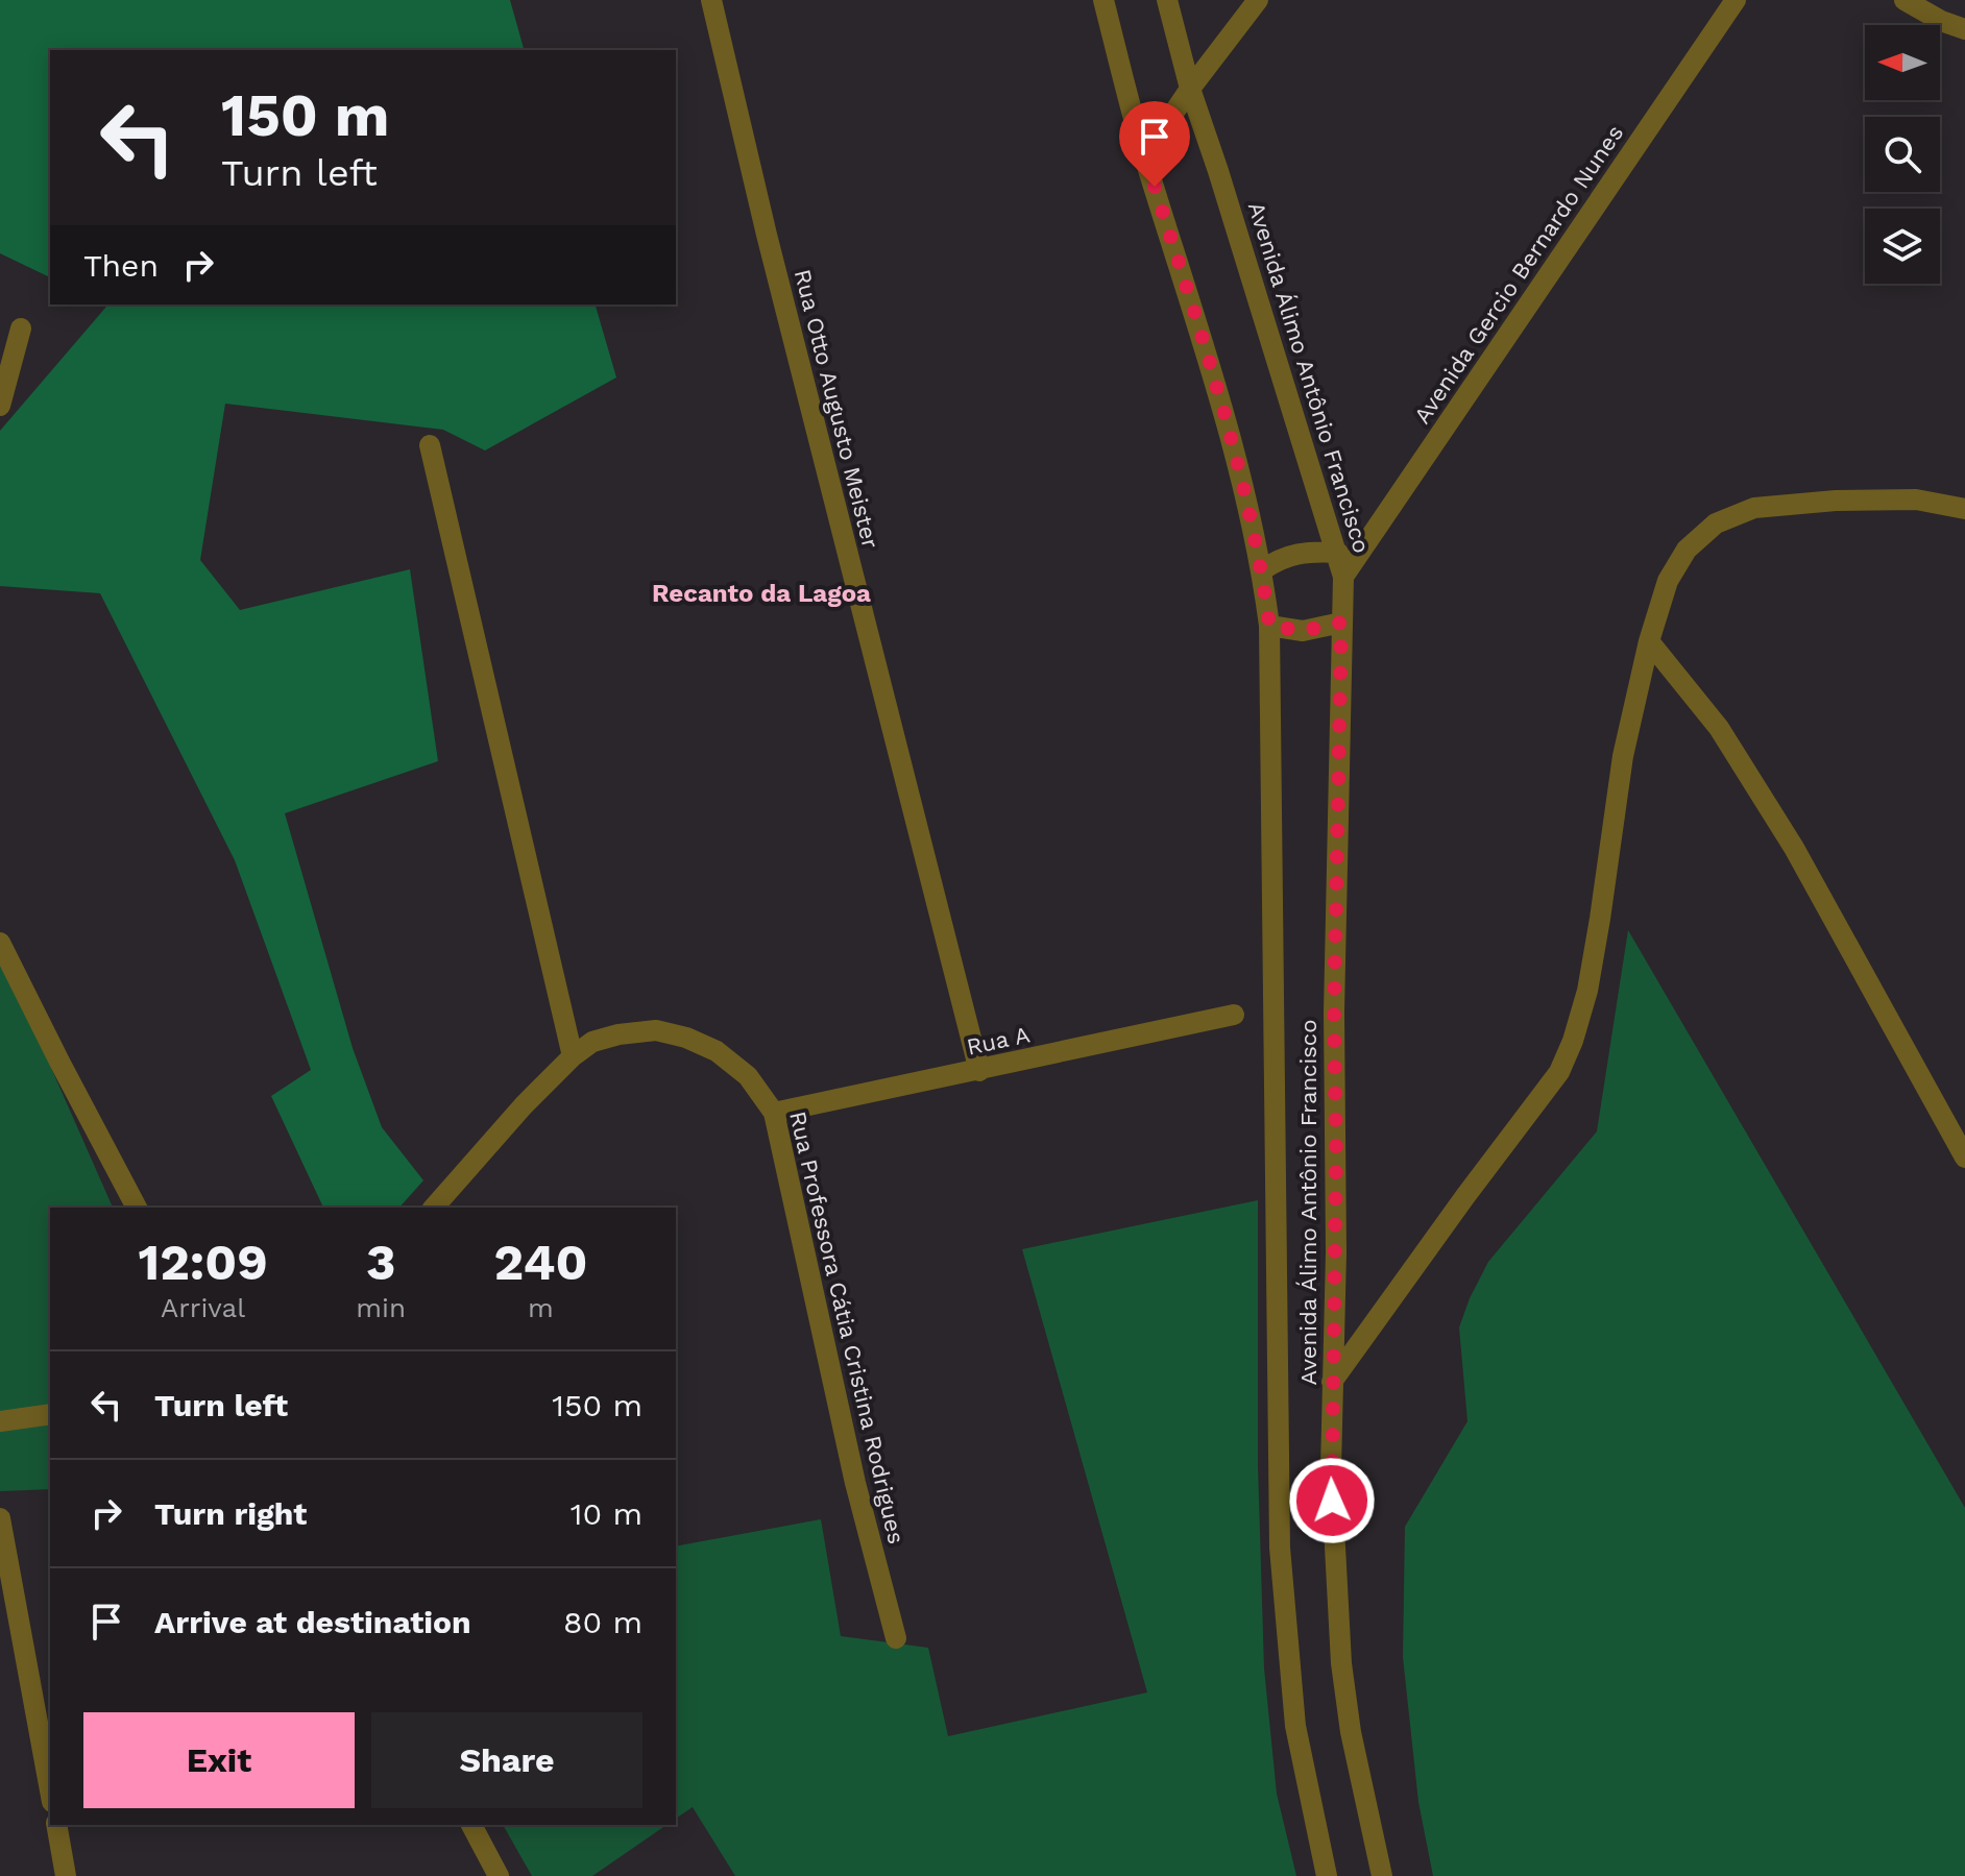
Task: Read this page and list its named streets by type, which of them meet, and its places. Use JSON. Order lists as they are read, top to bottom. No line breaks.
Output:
{"streets":{"street":["Avenida Gercio Bernardo Nunes","Avenida Álimo Antônio Francisco","Rua Otto Augusto Meister","Rua A","Rua Professora Cátia Cristina Rodrigues"]},"crossings":[["Avenida Gercio Bernardo Nunes","Avenida Álimo Antônio Francisco"],["Rua Otto Augusto Meister","Rua A"],["Rua A","Rua Professora Cátia Cristina Rodrigues"]],"districts":["Recanto da Lagoa"],"north":"left","page":{"turn":["150 m","Turn left"],"then":"Then","eta":["12:09","Arrival","3","min","240","m"],"list":[{"name":"Turn left","value":"150 m"},{"name":"Turn right","value":"10 m"},{"name":"Arrive at destination","value":"80 m"}],"buttons":["Exit","Share"]}}
